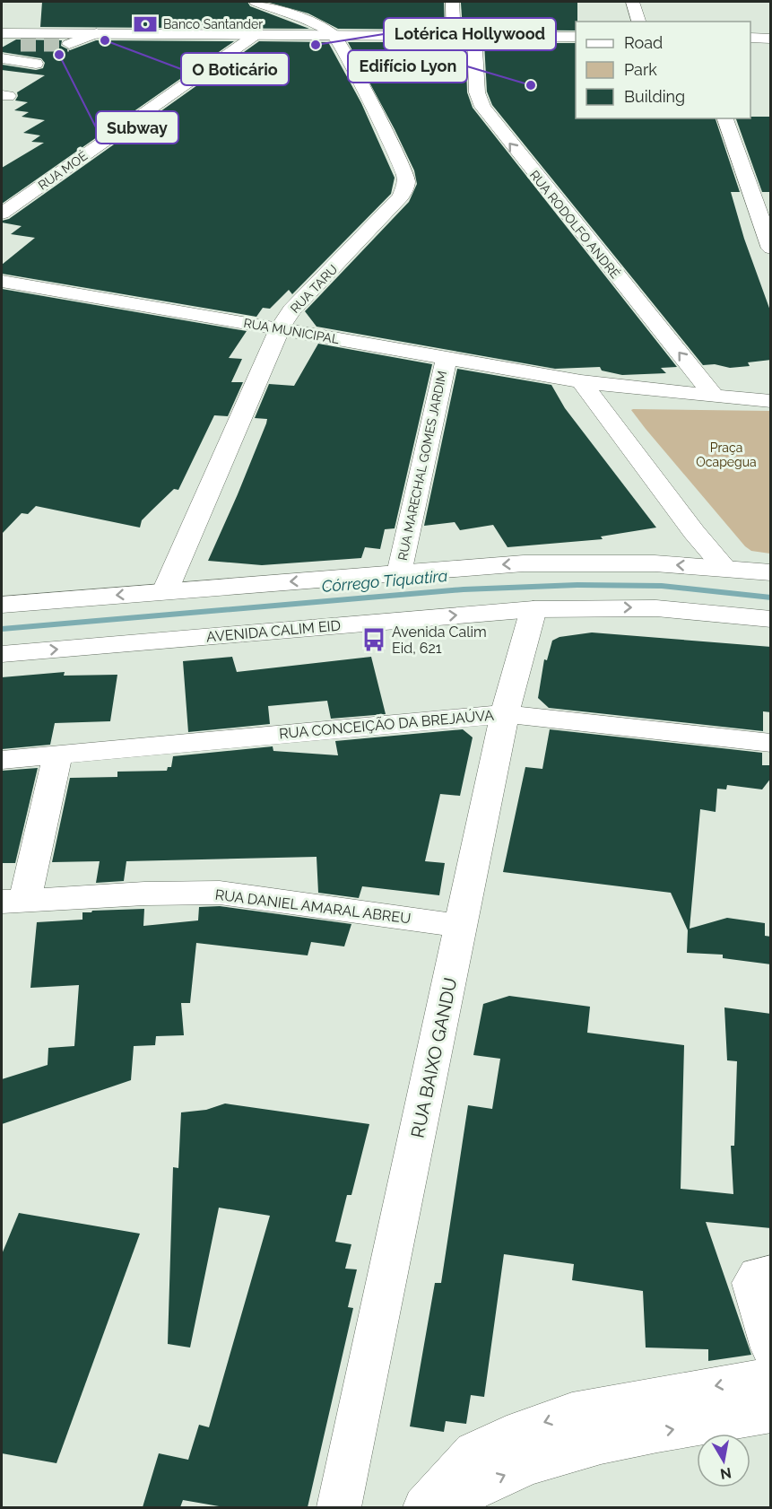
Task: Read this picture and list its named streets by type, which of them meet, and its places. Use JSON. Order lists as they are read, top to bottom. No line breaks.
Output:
{"streets":{"street":["RUA MOÉ","RUA RODOLFO ANDRÉ","RUA TARU","RUA MUNICIPAL","RUA MARECHAL GOMES JARDIM","AVENIDA CALIM EID","RUA CONCEIÇÃO DA BREJAÚVA","RUA DANIEL AMARAL ABREU","RUA BAIXO GANDU"]},"crossings":[["RUA TARU","RUA MUNICIPAL"],["RUA MUNICIPAL","RUA MARECHAL GOMES JARDIM"],["AVENIDA CALIM EID","RUA BAIXO GANDU"],["RUA CONCEIÇÃO DA BREJAÚVA","RUA BAIXO GANDU"],["RUA DANIEL AMARAL ABREU","RUA BAIXO GANDU"]],"water":["Córrego Tiquatira"],"parks":["Praça Ocapegua"],"places":{"bank":["Banco Santander"],"other":["O Boticário","Lotérica Hollywood","Subway","Edifício Lyon"],"bus stop":["Avenida Calim Eid, 621"]},"legend":["Road","Park","Building"],"north":"bottom"}
